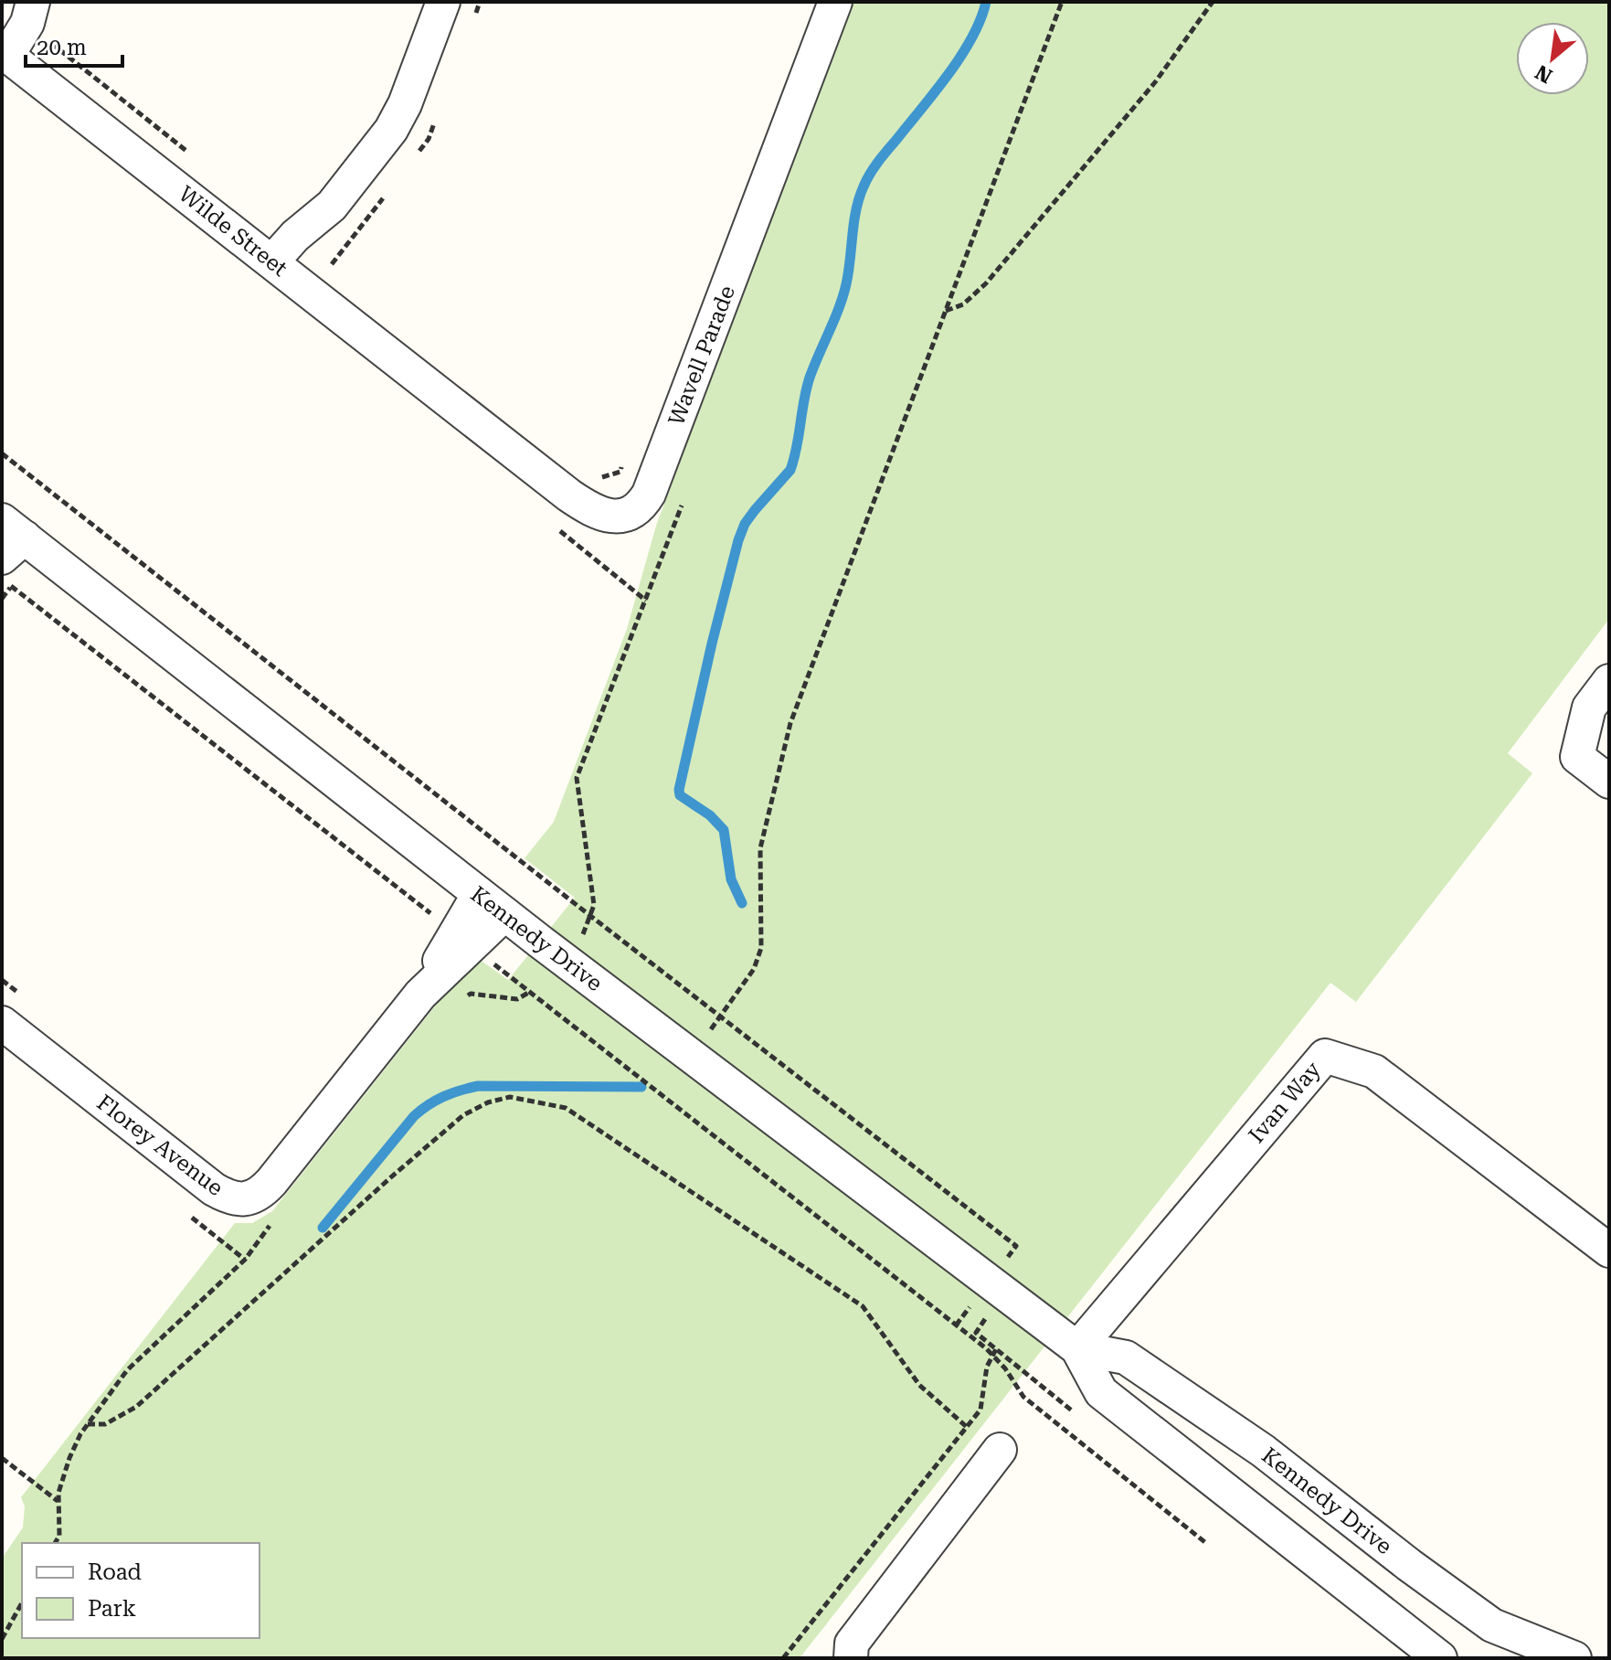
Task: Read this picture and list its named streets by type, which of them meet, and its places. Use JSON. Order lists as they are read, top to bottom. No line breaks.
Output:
{"streets":{"street":["Wilde Street","Wavell Parade","Kennedy Drive","Ivan Way","Florey Avenue"]},"crossings":[["Wilde Street","Wavell Parade"],["Kennedy Drive","Ivan Way"],["Kennedy Drive","Florey Avenue"]],"legend":["Road","Park"],"scale_bar":"20 m","north":"bottom left"}
